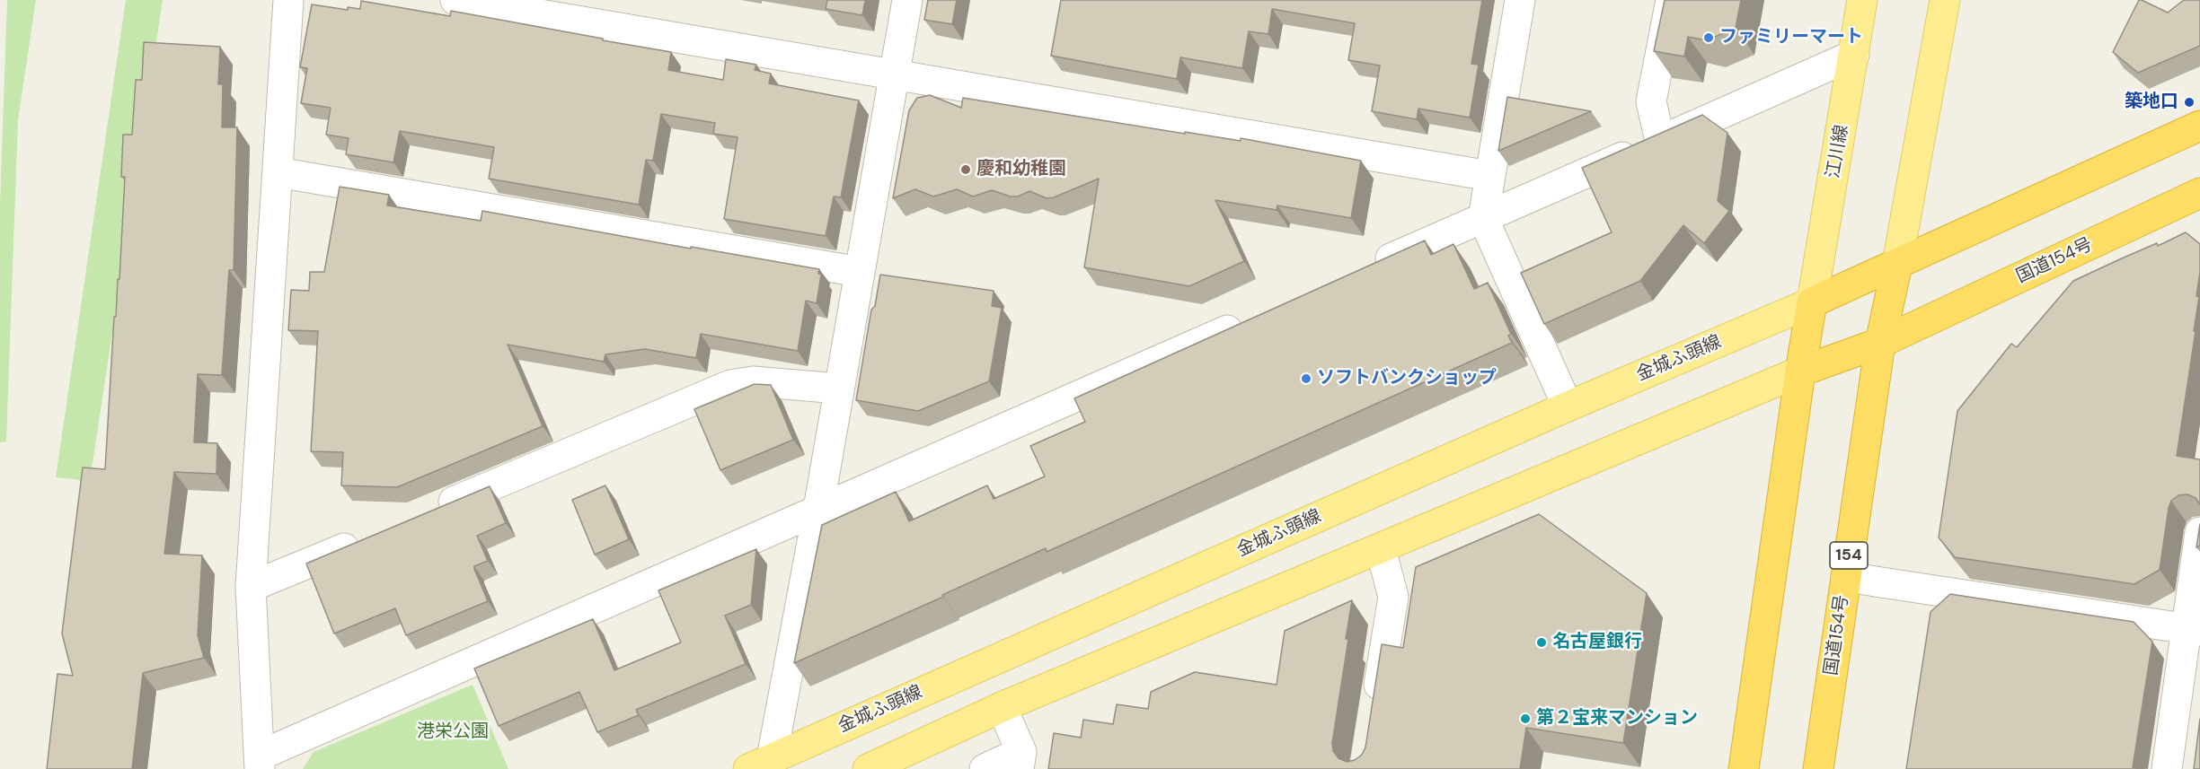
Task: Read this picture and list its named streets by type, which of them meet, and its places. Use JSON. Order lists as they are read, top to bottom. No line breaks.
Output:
{"streets":{"highway":["国道154号","154"],"main road":["江川線","金城ふ頭線"]},"crossings":[["江川線","金城ふ頭線"]],"parks":["港栄公園"],"places":["ファミリーマート","築地口","慶和幼稚園","ソフトバンクショップ","名古屋銀行","第２宝来マンション"]}
